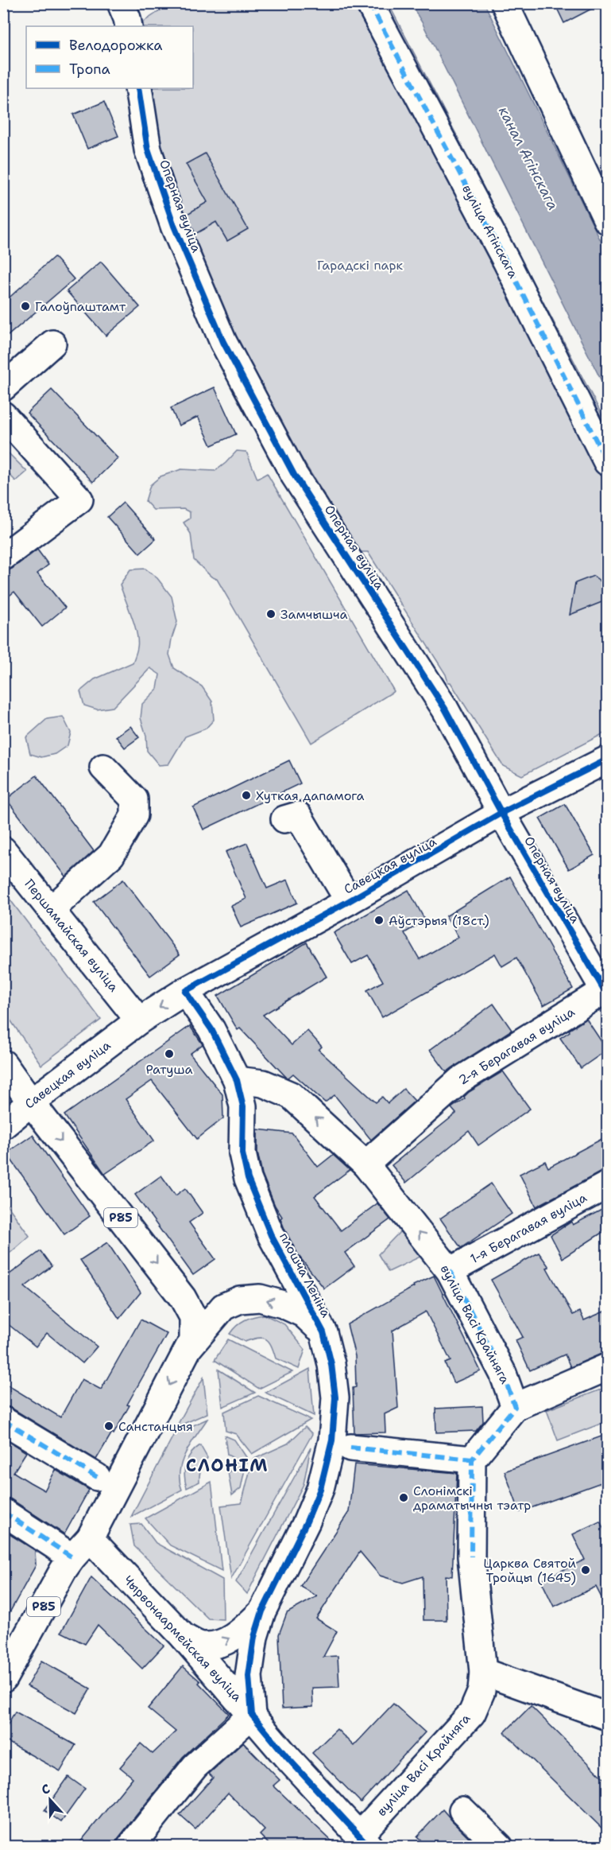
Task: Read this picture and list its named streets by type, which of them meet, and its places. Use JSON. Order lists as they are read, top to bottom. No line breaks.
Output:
{"streets":{"street":["Оперная вуліца","вуліца Агінскага","Савецкая вуліца","Першамайская вуліца","2-я Берагавая вуліца","Р85","1-я Берагавая вуліца","плошча Леніна","вуліца Васі Крайняга","Чырвонаармейская вуліца"]},"crossings":[["Оперная вуліца","Савецкая вуліца"],["Оперная вуліца","2-я Берагавая вуліца"],["Савецкая вуліца","Першамайская вуліца"],["Савецкая вуліца","Р85"],["Савецкая вуліца","плошча Леніна"],["2-я Берагавая вуліца","вуліца Васі Крайняга"],["Р85","плошча Леніна"],["Р85","Чырвонаармейская вуліца"],["1-я Берагавая вуліца","вуліца Васі Крайняга"],["плошча Леніна","вуліца Васі Крайняга"],["плошча Леніна","Чырвонаармейская вуліца"],["вуліца Васі Крайняга","Чырвонаармейская вуліца"]],"districts":["СЛОНІМ"],"water":["канал Агінскага"],"parks":["Гарадскі парк"],"places":["Галоўпаштамт","Замчышча","Хуткая дапамога","Аўстэрыя (18ст.)","Ратуша","Санстанцыя","Слонімскі драматычны тэатр","Царква Святой Тройцы (1645)"],"legend":["Велодорожка","Тропа"],"north":"top"}
